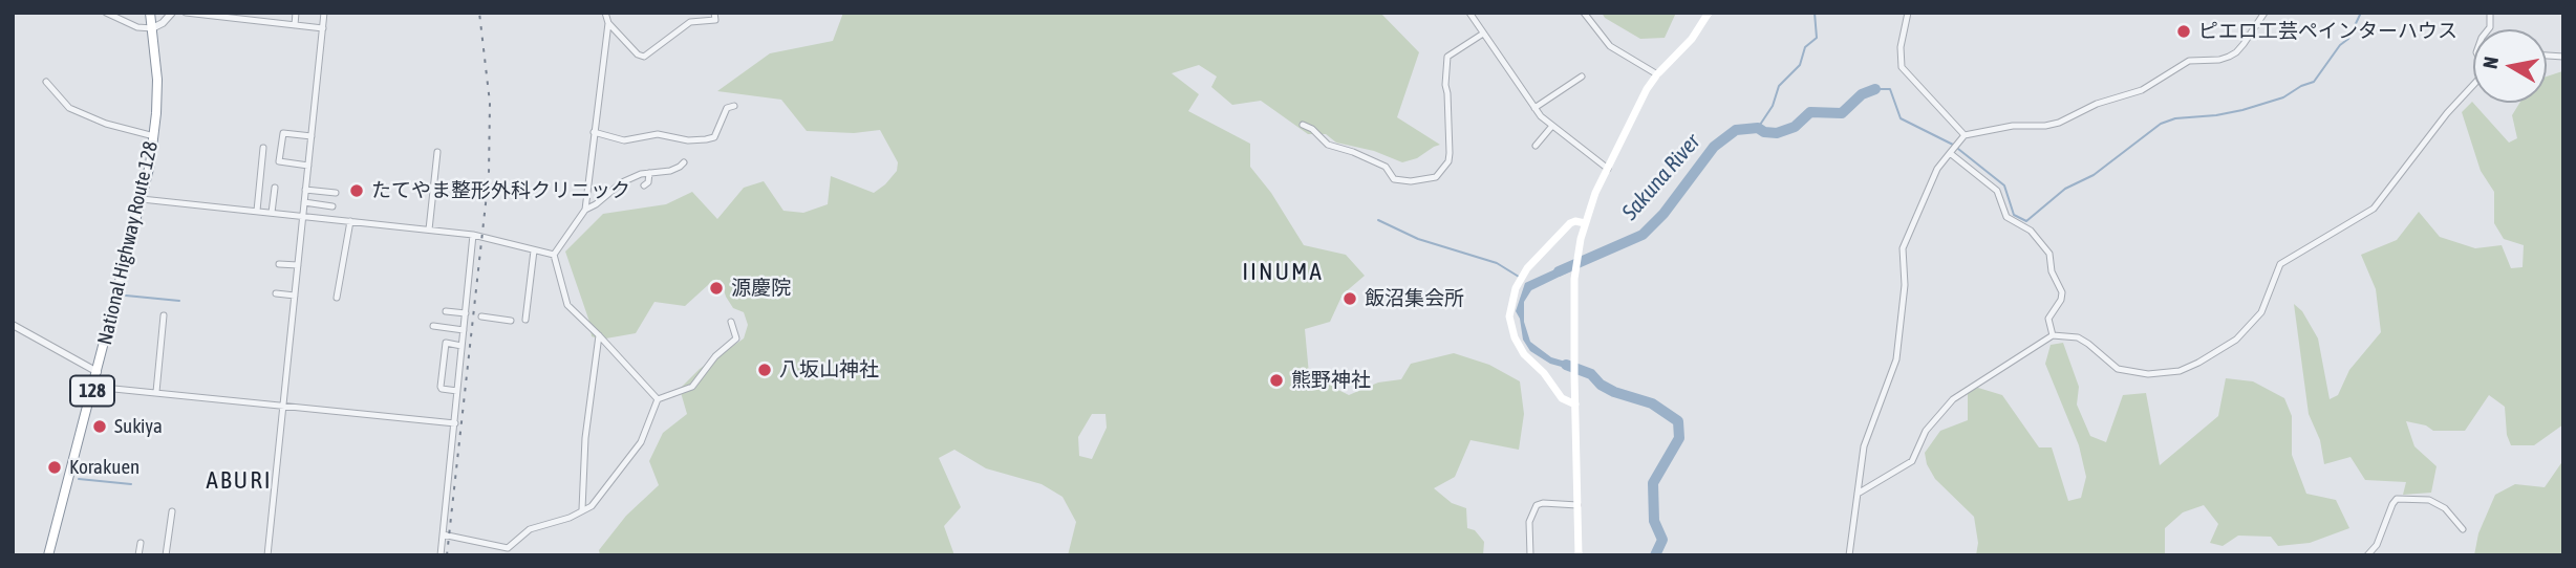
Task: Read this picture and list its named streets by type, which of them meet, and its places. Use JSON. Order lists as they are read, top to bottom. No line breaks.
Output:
{"streets":{"highway":["National Highway Route 128","128"]},"districts":["IINUMA","ABURI"],"water":["Sakuna River"],"places":["ピエロ工芸ペインターハウス","たてやま整形外科クリニック","源慶院","飯沼集会所","八坂山神社","熊野神社","Sukiya","Korakuen"],"north":"left"}
